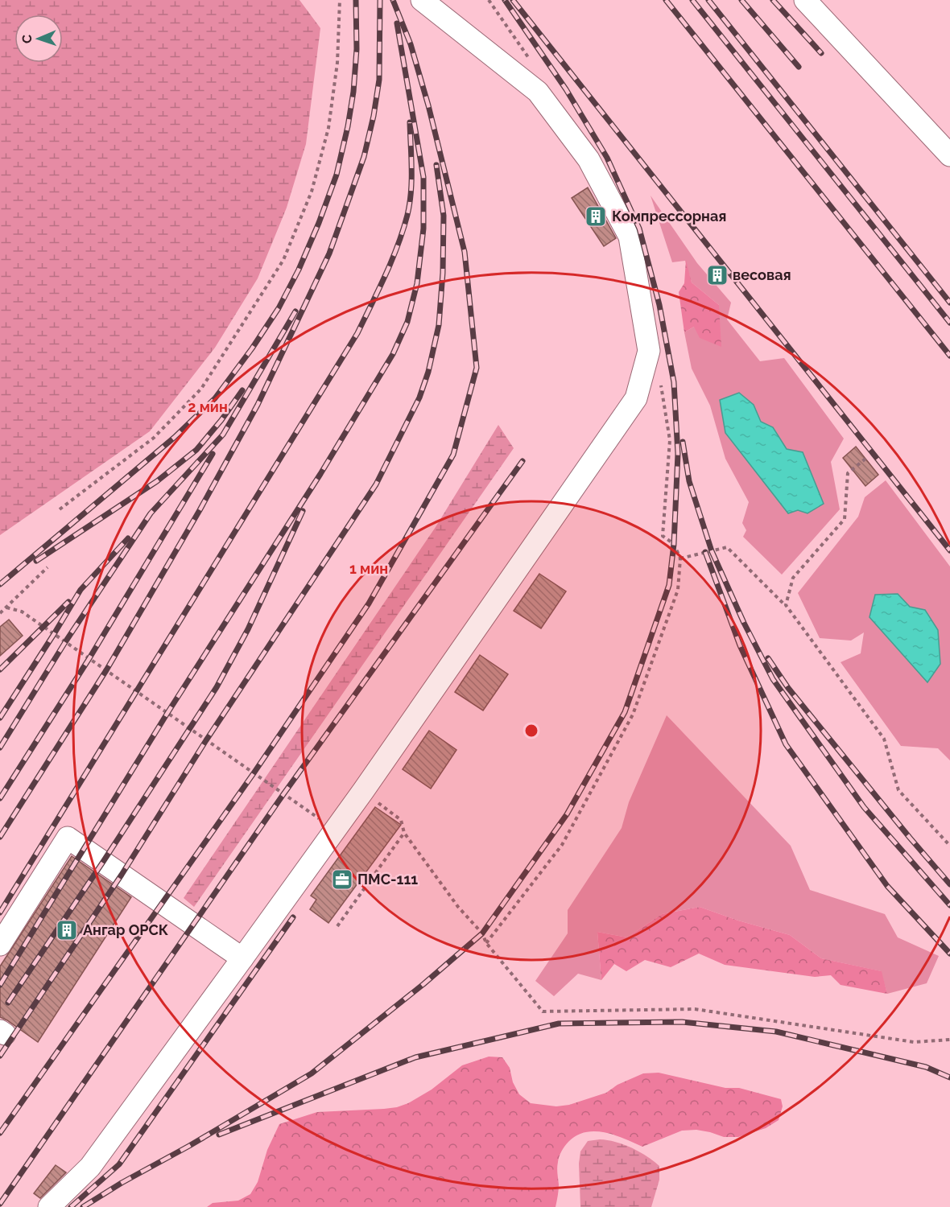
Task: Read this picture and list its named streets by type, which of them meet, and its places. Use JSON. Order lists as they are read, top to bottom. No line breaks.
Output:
{"places":{"building":["Компрессорная","весовая","Ангар ОРСК"],"office":["ПМС-111"]},"north":"left","rings":["2 мин","1 мин"]}
